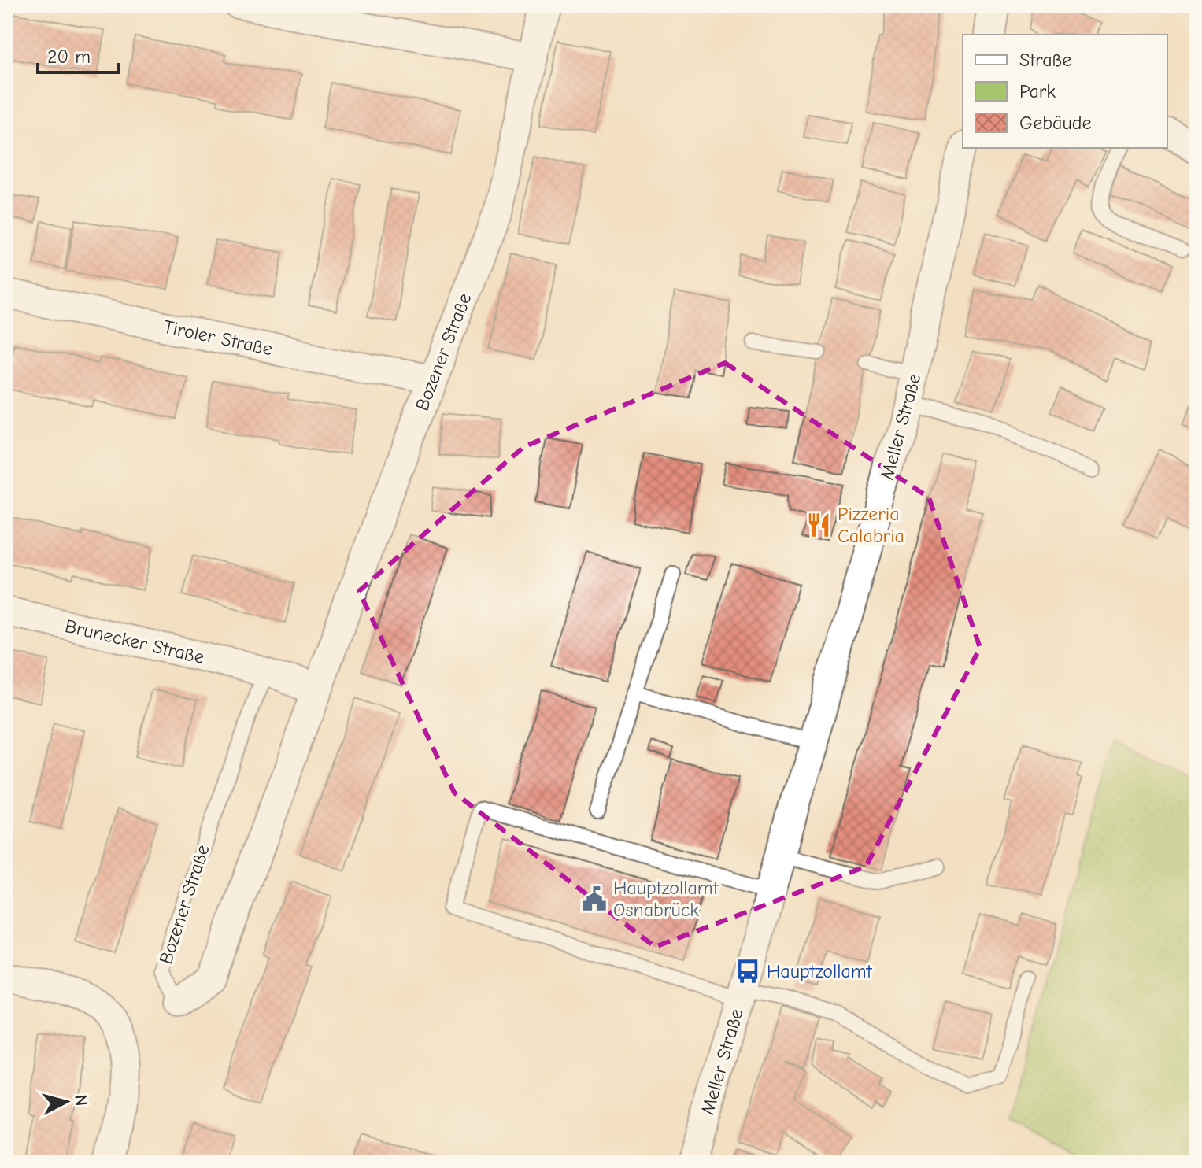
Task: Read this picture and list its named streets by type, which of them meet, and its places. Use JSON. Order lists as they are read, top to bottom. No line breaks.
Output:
{"streets":{"street":["Tiroler Straße","Bozener Straße","Meller Straße","Brunecker Straße"]},"crossings":[["Tiroler Straße","Bozener Straße"],["Bozener Straße","Brunecker Straße"]],"places":{"restaurant":["Pizzeria Calabria"],"public building":["Hauptzollamt Osnabrück"],"bus stop":["Hauptzollamt"]},"legend":["Straße","Park","Gebäude"],"scale_bar":"20 m","north":"right"}
